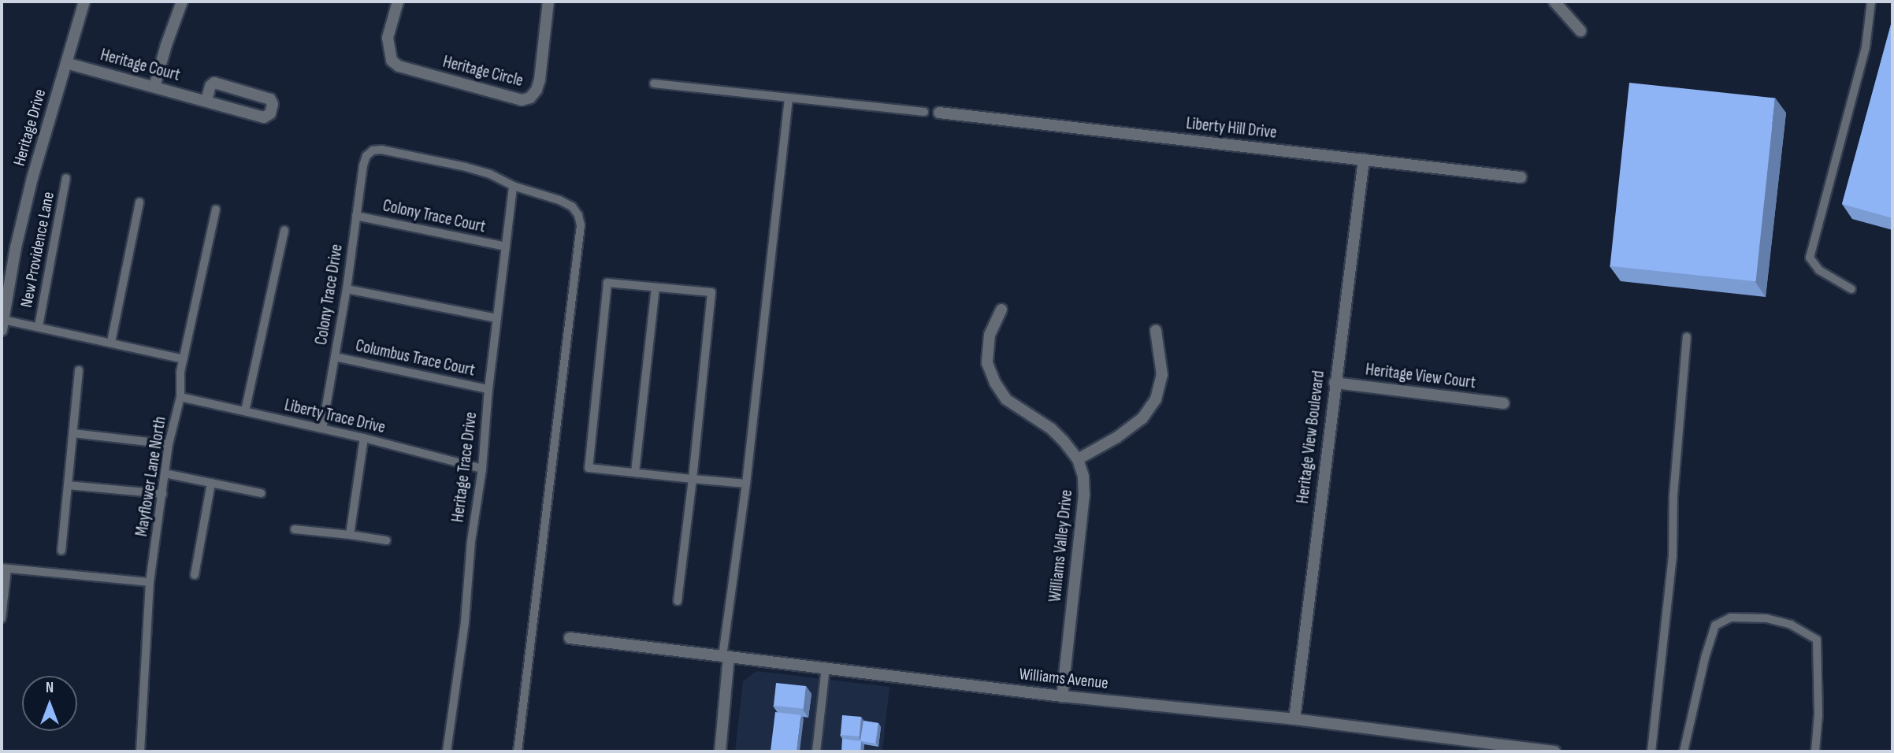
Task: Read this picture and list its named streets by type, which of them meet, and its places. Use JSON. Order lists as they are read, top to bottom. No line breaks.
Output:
{"streets":{"street":["Heritage Court","Heritage Circle","Heritage Drive","Liberty Hill Drive","Heritage View Court","Heritage View Boulevard","Williams Valley Drive","Williams Avenue"],"lane":["Colony Trace Court","New Providence Lane","Colony Trace Drive","Columbus Trace Court","Liberty Trace Drive","Heritage Trace Drive","Mayflower Lane North"]},"crossings":[["Heritage Court","Heritage Drive"],["Liberty Hill Drive","Heritage View Boulevard"],["Colony Trace Court","Colony Trace Drive"],["Colony Trace Court","Heritage Trace Drive"],["Colony Trace Drive","Columbus Trace Court"],["Colony Trace Drive","Liberty Trace Drive"],["Colony Trace Drive","Heritage Trace Drive"],["Columbus Trace Court","Heritage Trace Drive"],["Heritage View Court","Heritage View Boulevard"],["Liberty Trace Drive","Heritage Trace Drive"],["Liberty Trace Drive","Mayflower Lane North"],["Heritage View Boulevard","Williams Avenue"],["Williams Valley Drive","Williams Avenue"]],"north":"top"}
